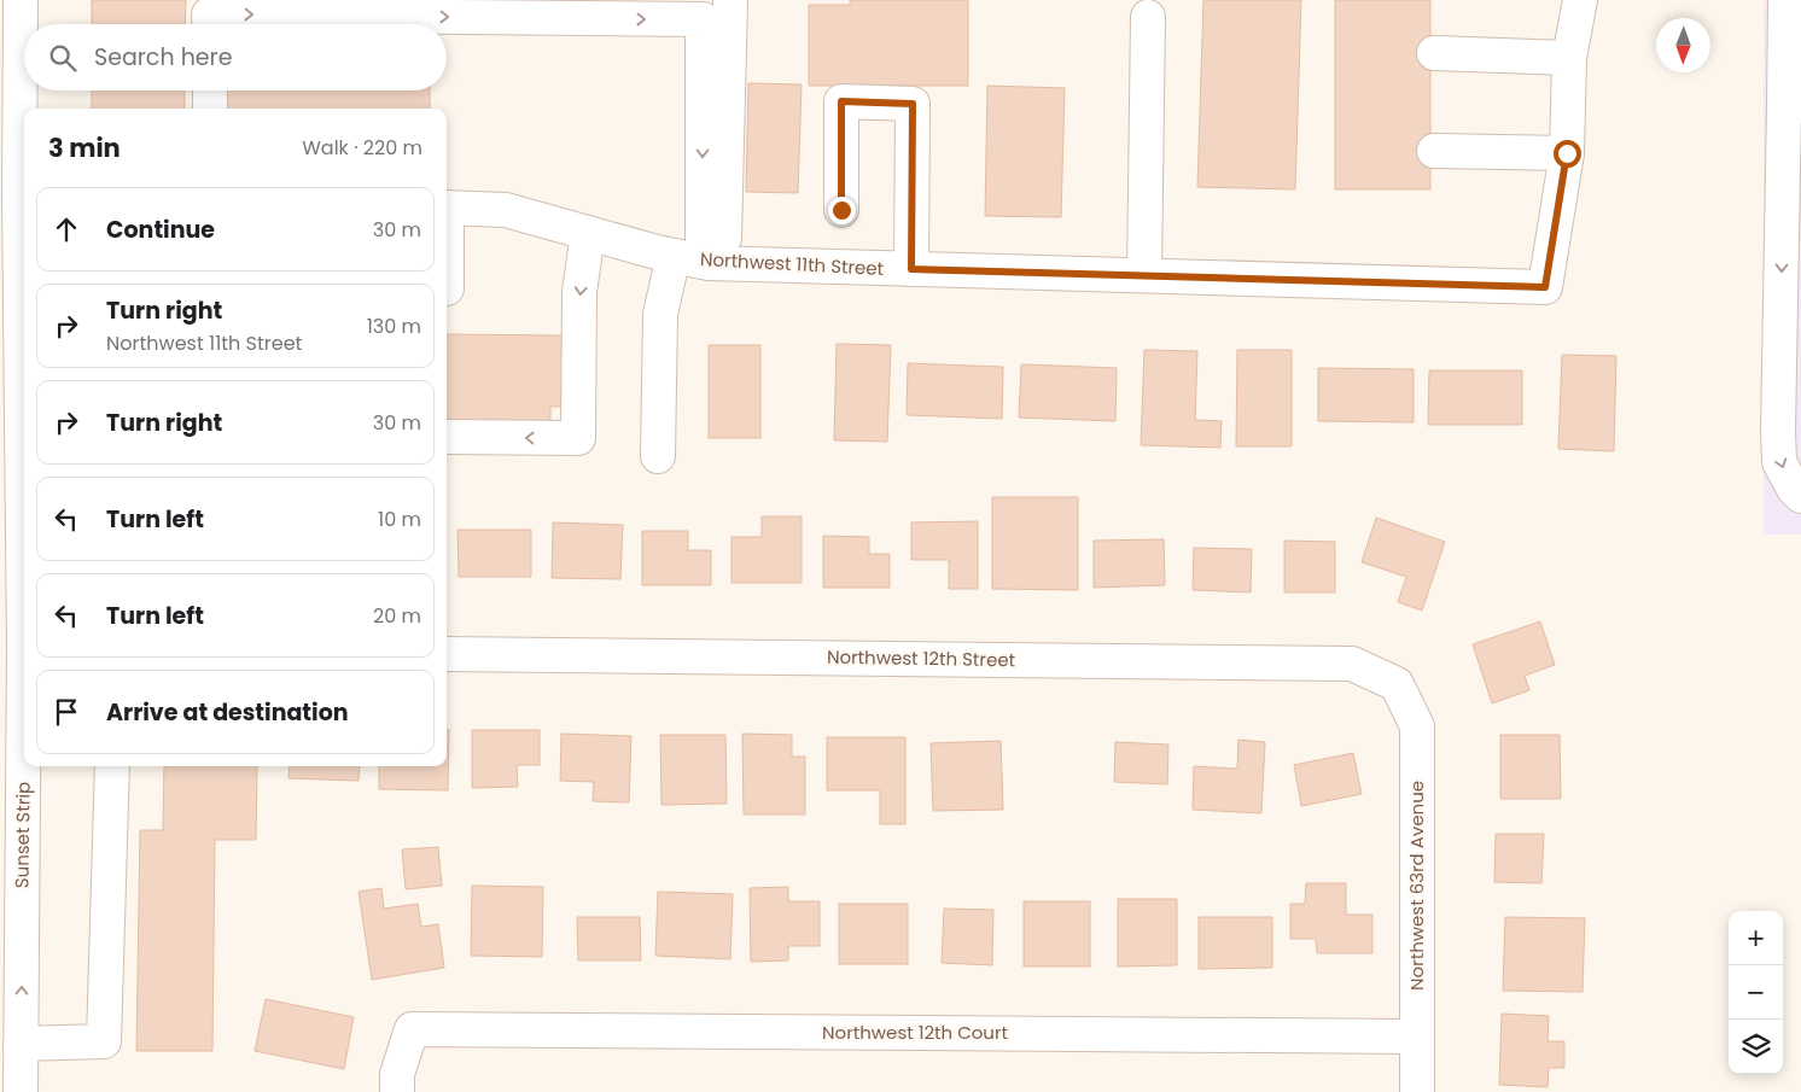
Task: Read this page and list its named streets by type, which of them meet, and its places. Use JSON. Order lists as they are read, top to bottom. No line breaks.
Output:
{"streets":{"street":["Northwest 11th Street","Northwest 12th Street","Sunset Strip","Northwest 63rd Avenue","Northwest 12th Court"]},"crossings":[["Northwest 12th Street","Northwest 63rd Avenue"],["Northwest 63rd Avenue","Northwest 12th Court"]],"one_way":["Sunset Strip"],"north":"bottom","page":{"search":"Search here","heading":["3 min","Walk · 220 m"],"list":[["Continue","30 m"],["Turn right","Northwest 11th Street","130 m"],["Turn right","30 m"],["Turn left","10 m"],["Turn left","20 m"],"Arrive at destination"],"map_buttons":["+","−"]}}
